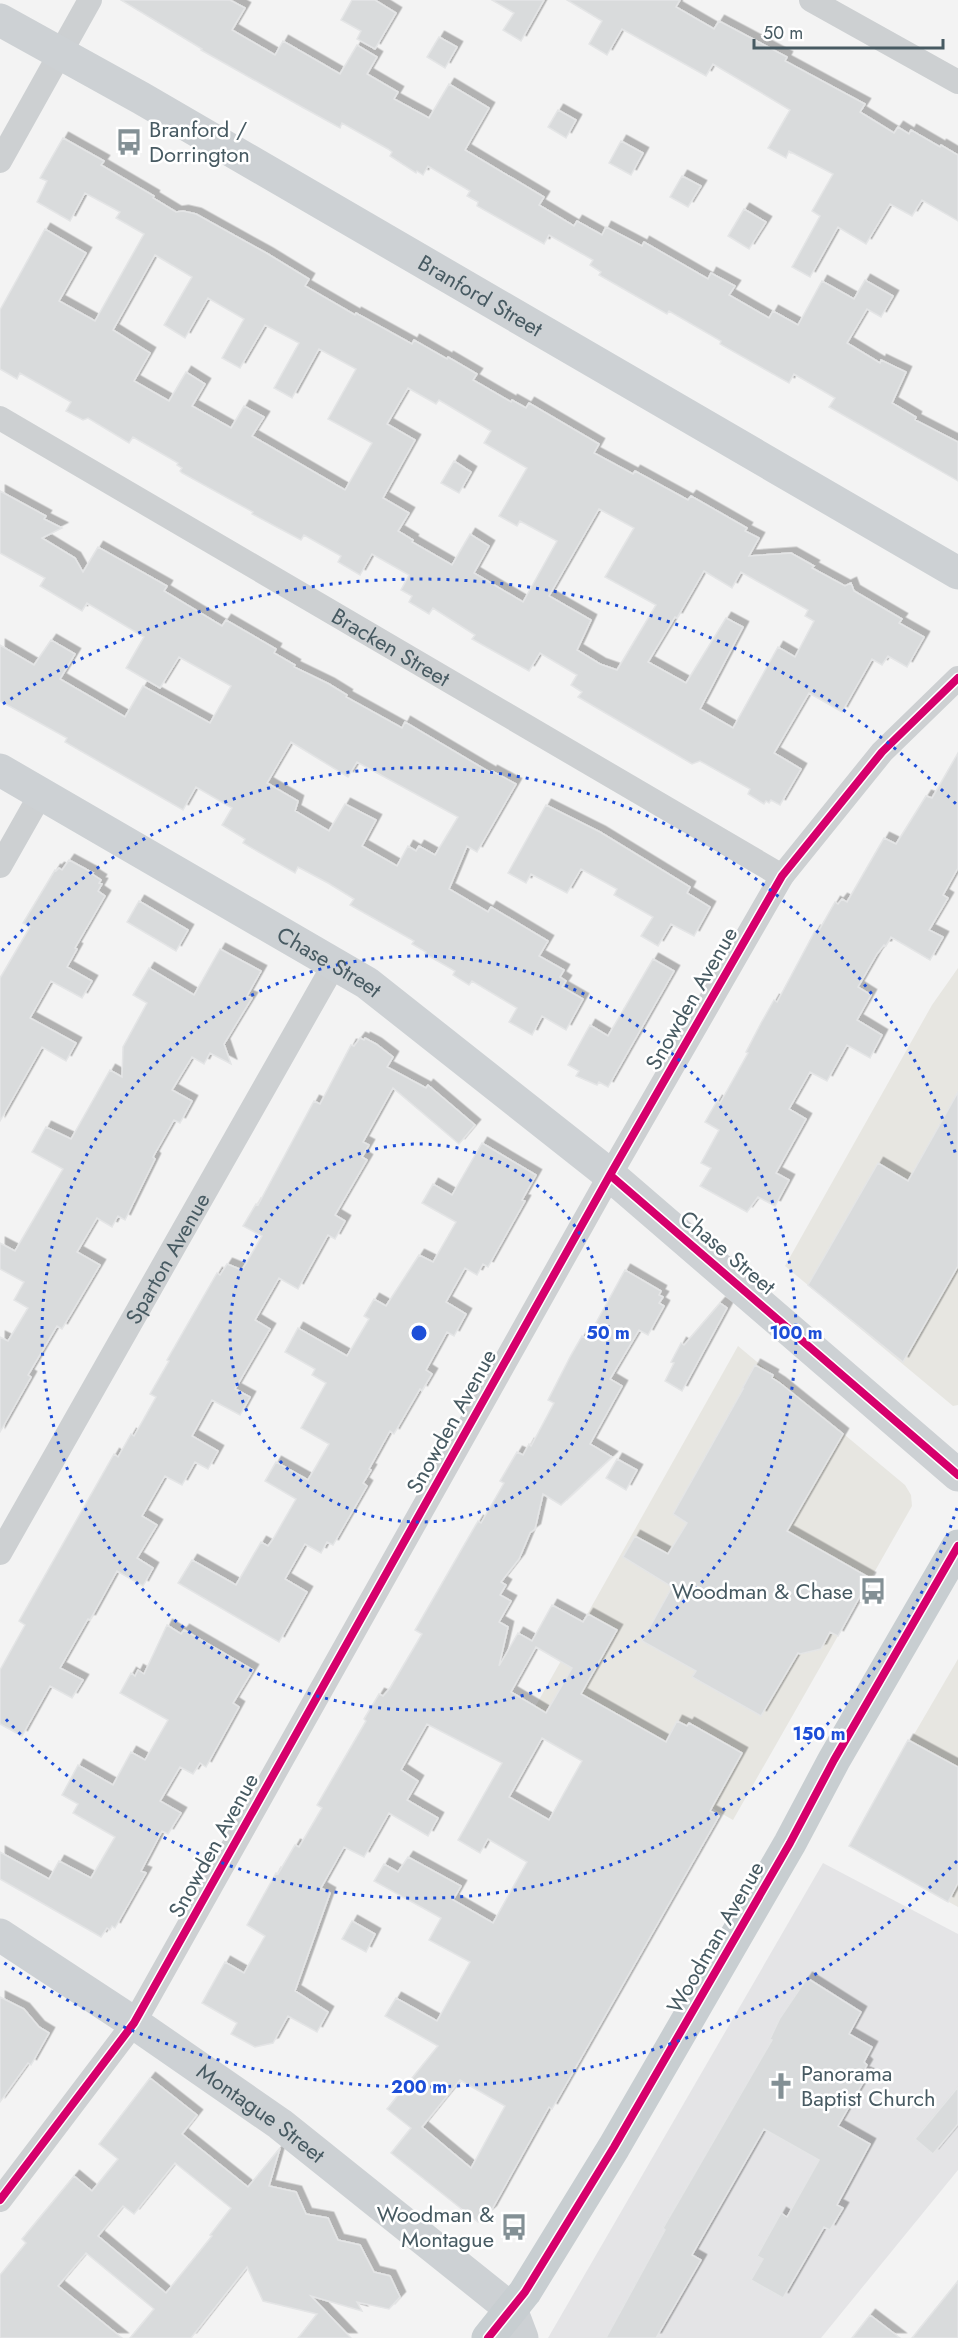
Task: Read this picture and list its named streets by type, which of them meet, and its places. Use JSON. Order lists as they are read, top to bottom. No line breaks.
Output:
{"streets":{"main road":["Woodman Avenue"],"street":["Branford Street","Bracken Street","Chase Street","Snowden Avenue","Sparton Avenue","Montague Street"]},"crossings":[["Bracken Street","Snowden Avenue"],["Chase Street","Snowden Avenue"],["Chase Street","Sparton Avenue"],["Snowden Avenue","Montague Street"],["Woodman Avenue","Montague Street"]],"places":{"bus stop":["Branford / Dorrington","Woodman & Chase","Woodman & Montague"],"church":["Panorama Baptist Church"]},"scale_bar":"50 m","rings":["50 m","100 m","150 m","200 m"]}
